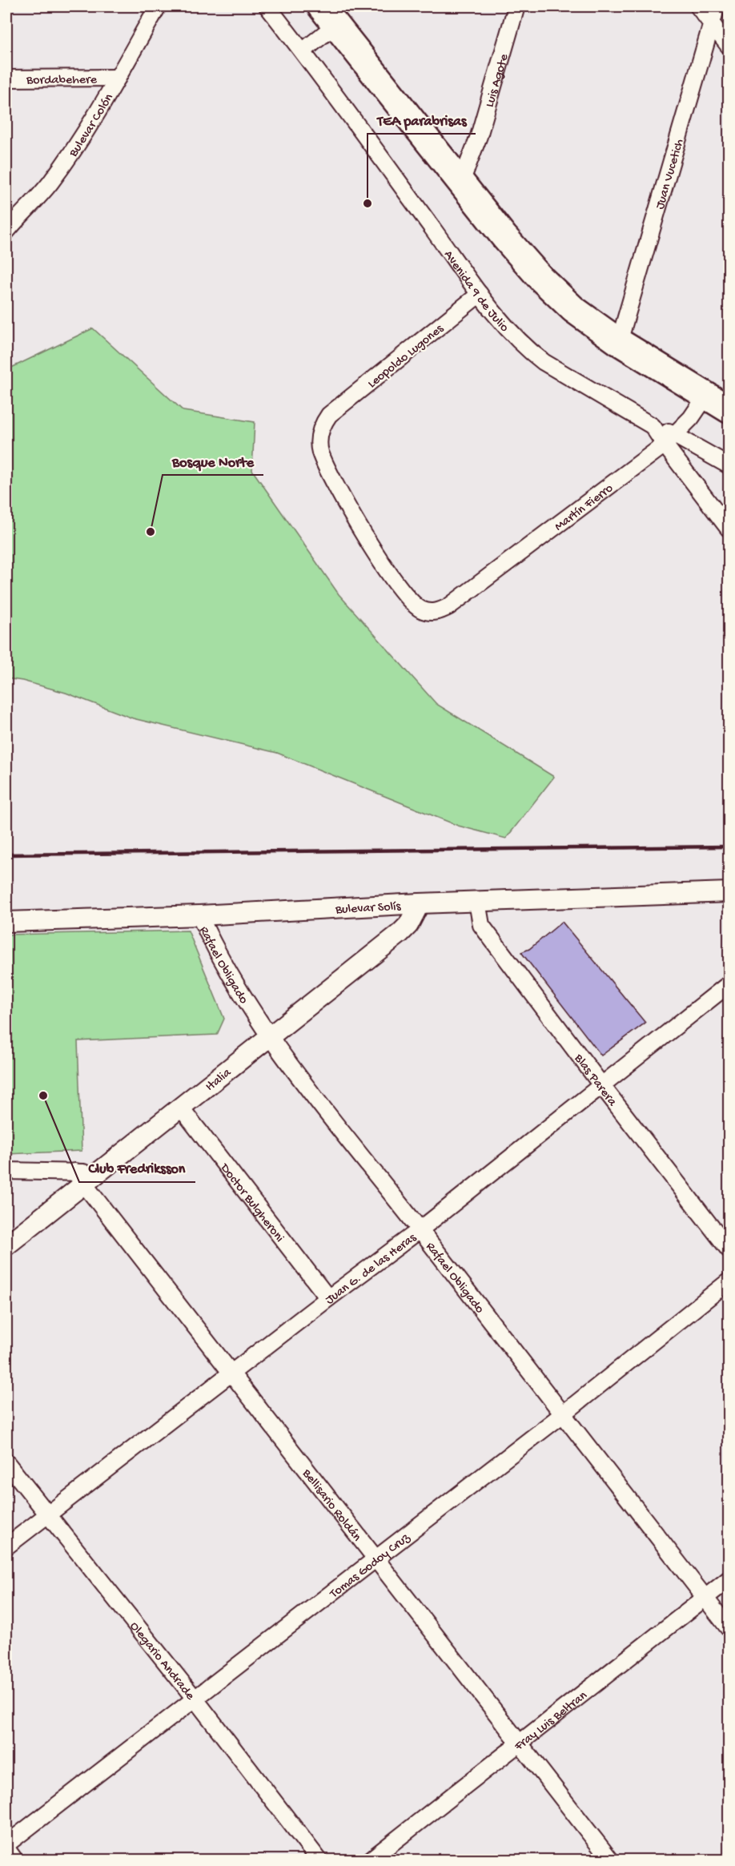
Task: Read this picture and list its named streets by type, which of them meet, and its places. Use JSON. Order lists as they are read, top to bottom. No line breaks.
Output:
{"streets":{"street":["Bordabehere","Luis Agote","Bulevar Colón","Juan Vucetich","Avenida 9 de Julio","Leopoldo Lugones","Martín Fierro","Bulevar Solís","Rafael Obligado","Italia","Blas Parera","Doctor Bulgheroni","Juan G. de las Heras","Bellisario Roldán","Tomas Godoy Cruz","Olegario Andrade","Fray Luis Beltran"]},"crossings":[["Bordabehere","Bulevar Colón"],["Avenida 9 de Julio","Leopoldo Lugones"],["Avenida 9 de Julio","Martín Fierro"],["Leopoldo Lugones","Martín Fierro"],["Bulevar Solís","Rafael Obligado"],["Bulevar Solís","Italia"],["Bulevar Solís","Blas Parera"],["Rafael Obligado","Italia"],["Rafael Obligado","Juan G. de las Heras"],["Rafael Obligado","Tomas Godoy Cruz"],["Rafael Obligado","Fray Luis Beltran"],["Italia","Doctor Bulgheroni"],["Italia","Bellisario Roldán"],["Blas Parera","Juan G. de las Heras"],["Doctor Bulgheroni","Juan G. de las Heras"],["Juan G. de las Heras","Bellisario Roldán"],["Juan G. de las Heras","Olegario Andrade"],["Bellisario Roldán","Tomas Godoy Cruz"],["Bellisario Roldán","Fray Luis Beltran"],["Tomas Godoy Cruz","Olegario Andrade"]],"places":["TEA parabrisas","Bosque Norte","Club Fredriksson"]}
